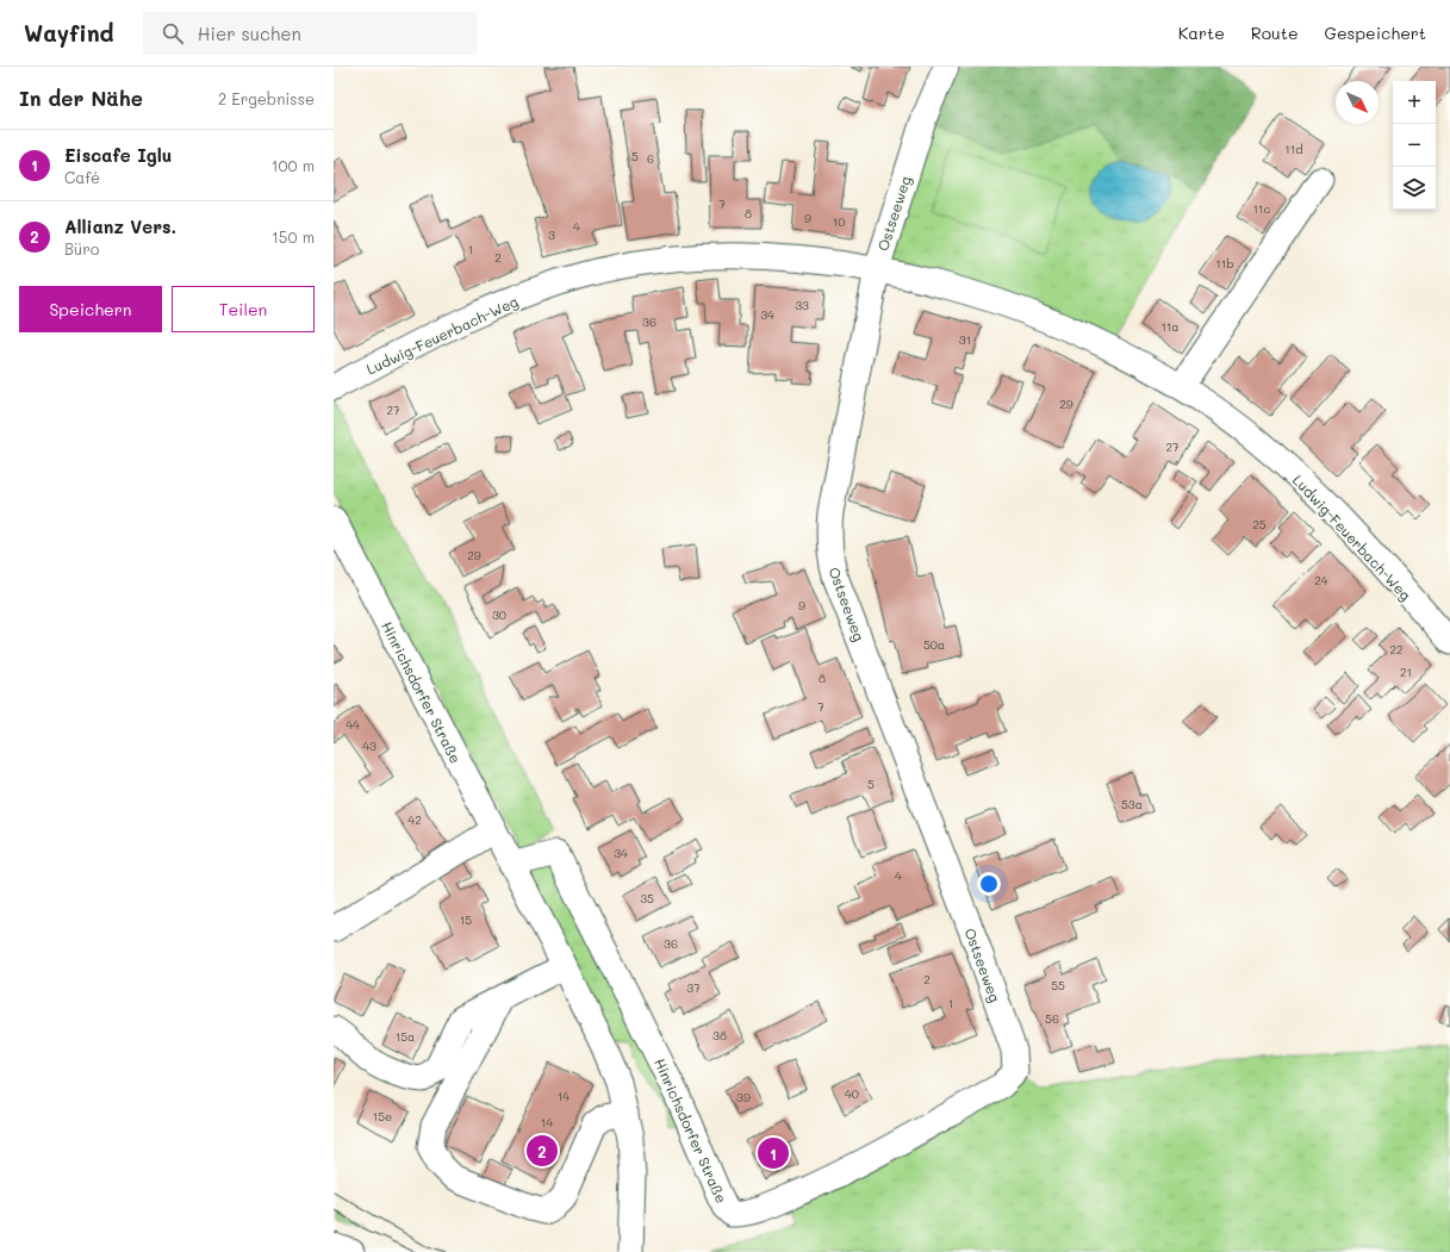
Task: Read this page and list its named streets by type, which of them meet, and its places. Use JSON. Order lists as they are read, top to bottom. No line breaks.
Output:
{"streets":{"street":["Ostseeweg","Ludwig-Feuerbach-Weg","Hinrichsdorfer Straße"]},"crossings":[["Ostseeweg","Ludwig-Feuerbach-Weg"],["Ostseeweg","Hinrichsdorfer Straße"]],"house_numbers":["11d","5","6","7","11c","8","9","10","4","3","1","2","11b","33","34","36","11a","31","29","27","27","25","29","24","9","30","50a","22","21","8","7","44","43","5","53a","42","34","4","35","15","36","2","55","37","1","56","38","15a","40","14","39","15e","14"],"north":"bottom right","page":{"header":"Wayfind","search":"Hier suchen","nav":["Karte","Route","Gespeichert"],"heading":["In der Nähe","2 Ergebnisse"],"map_buttons":["+","−"],"list":[{"mark":"1","name":"Eiscafe Iglu","note":"Café","value":"100 m"},{"mark":"2","name":"Allianz Vers.","note":"Büro","value":"150 m"}],"buttons":["Speichern","Teilen"],"pins":["2","1"]}}
